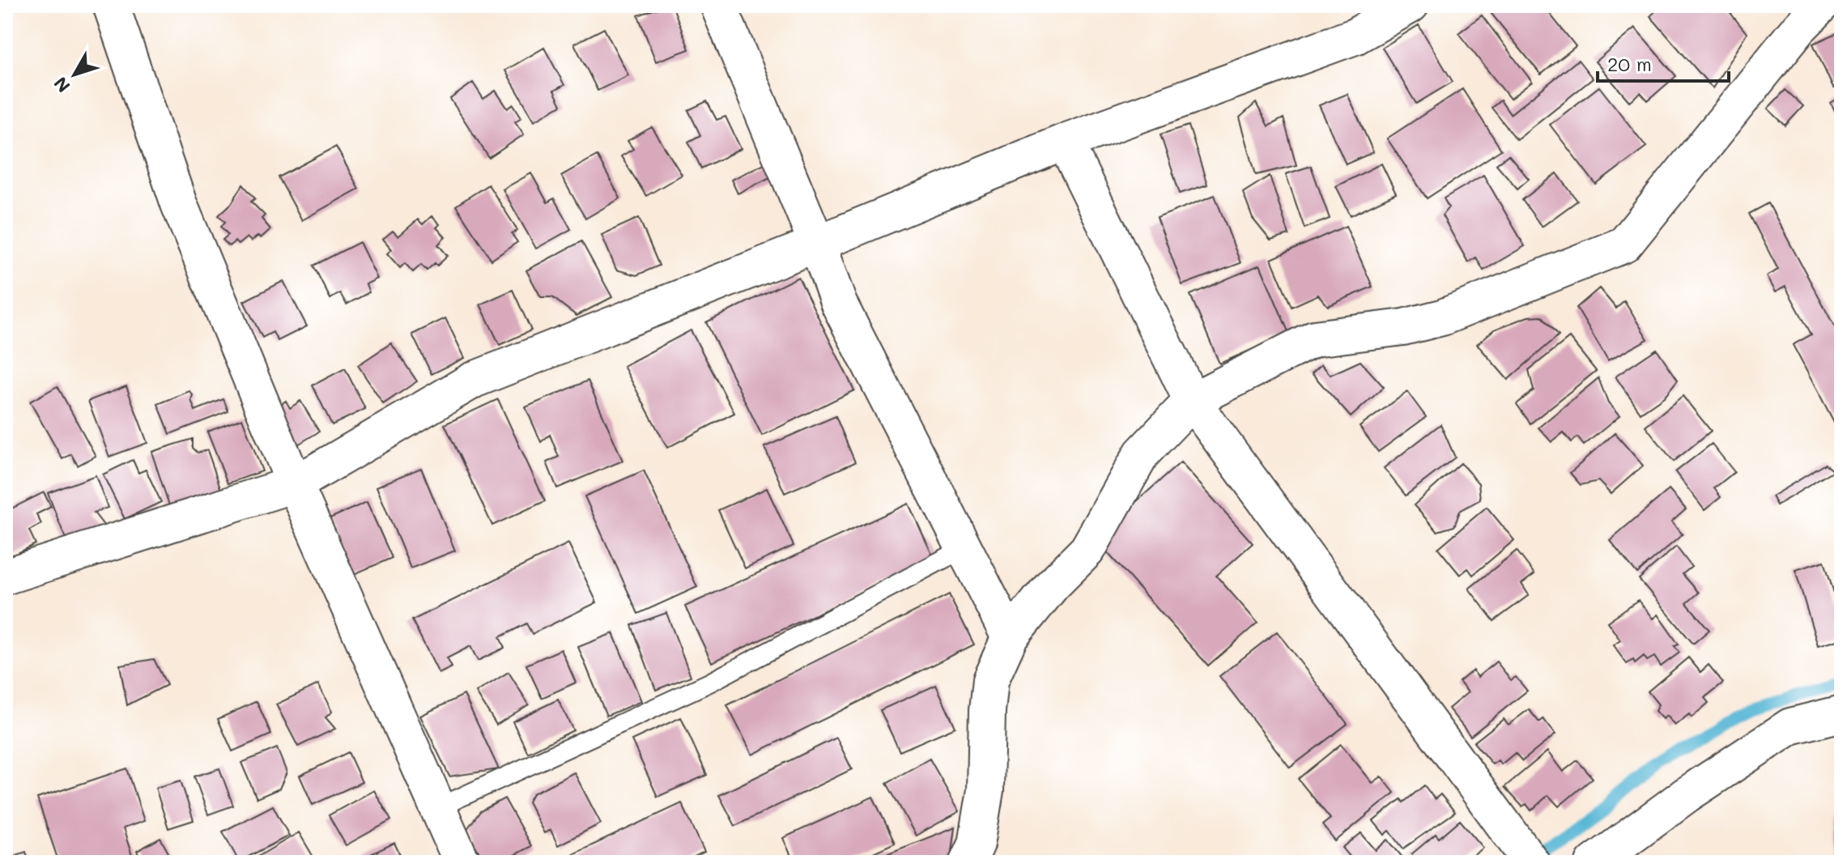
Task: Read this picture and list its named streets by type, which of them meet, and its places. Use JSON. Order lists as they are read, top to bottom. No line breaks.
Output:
{"scale_bar":"20 m","north":"bottom left"}
